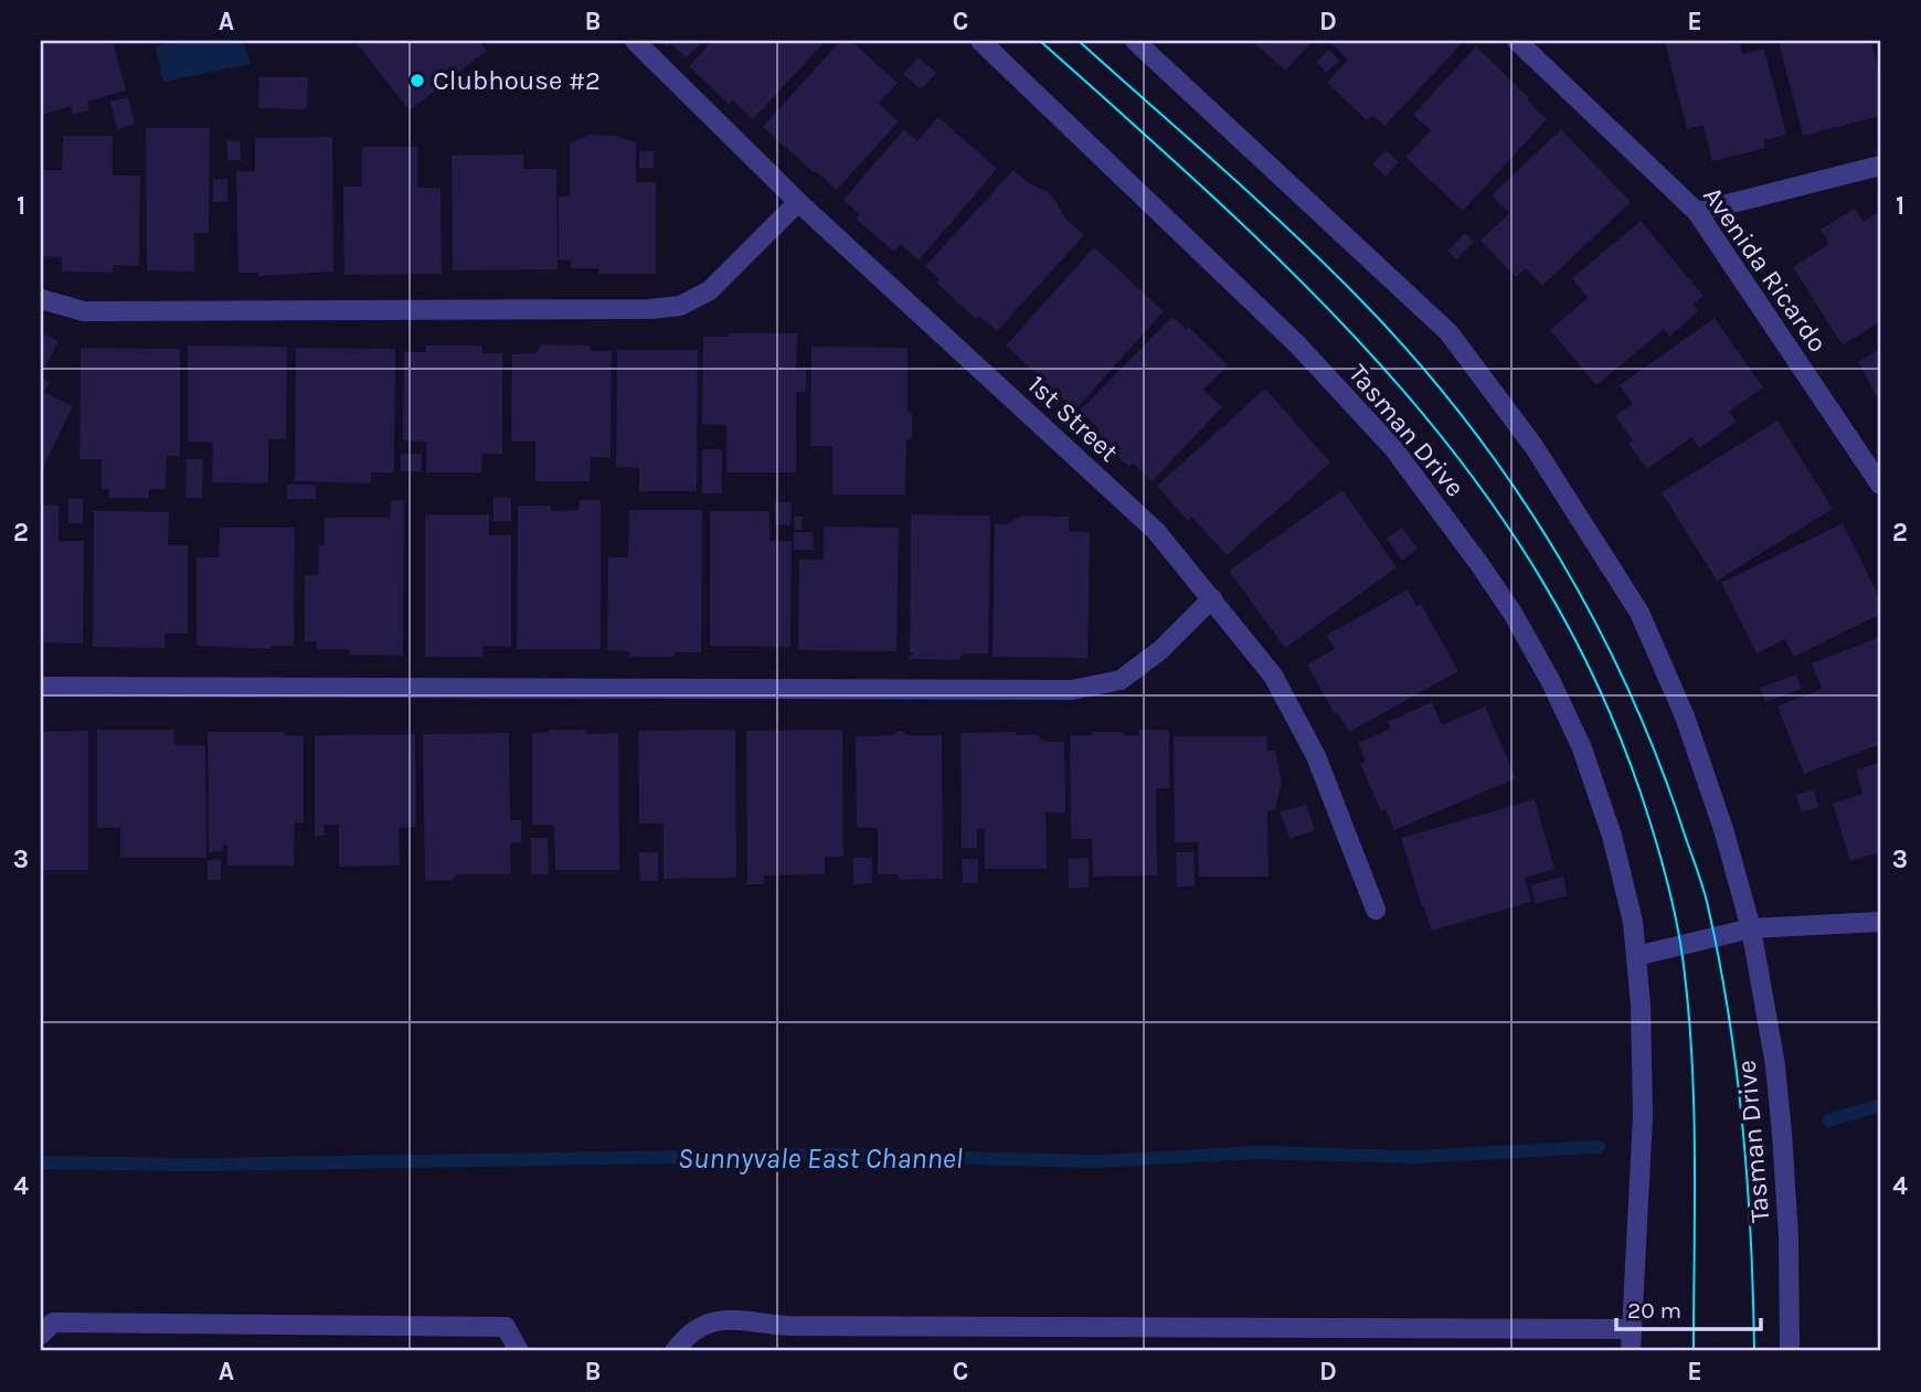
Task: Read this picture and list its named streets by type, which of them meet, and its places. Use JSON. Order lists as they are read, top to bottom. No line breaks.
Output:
{"streets":{"street":["Avenida Ricardo","1st Street","Tasman Drive"]},"water":["Sunnyvale East Channel"],"places":["Clubhouse #2"],"scale_bar":"20 m","grid":{"columns":["A","B","C","D","E"],"rows":["1","2","3","4"]}}
